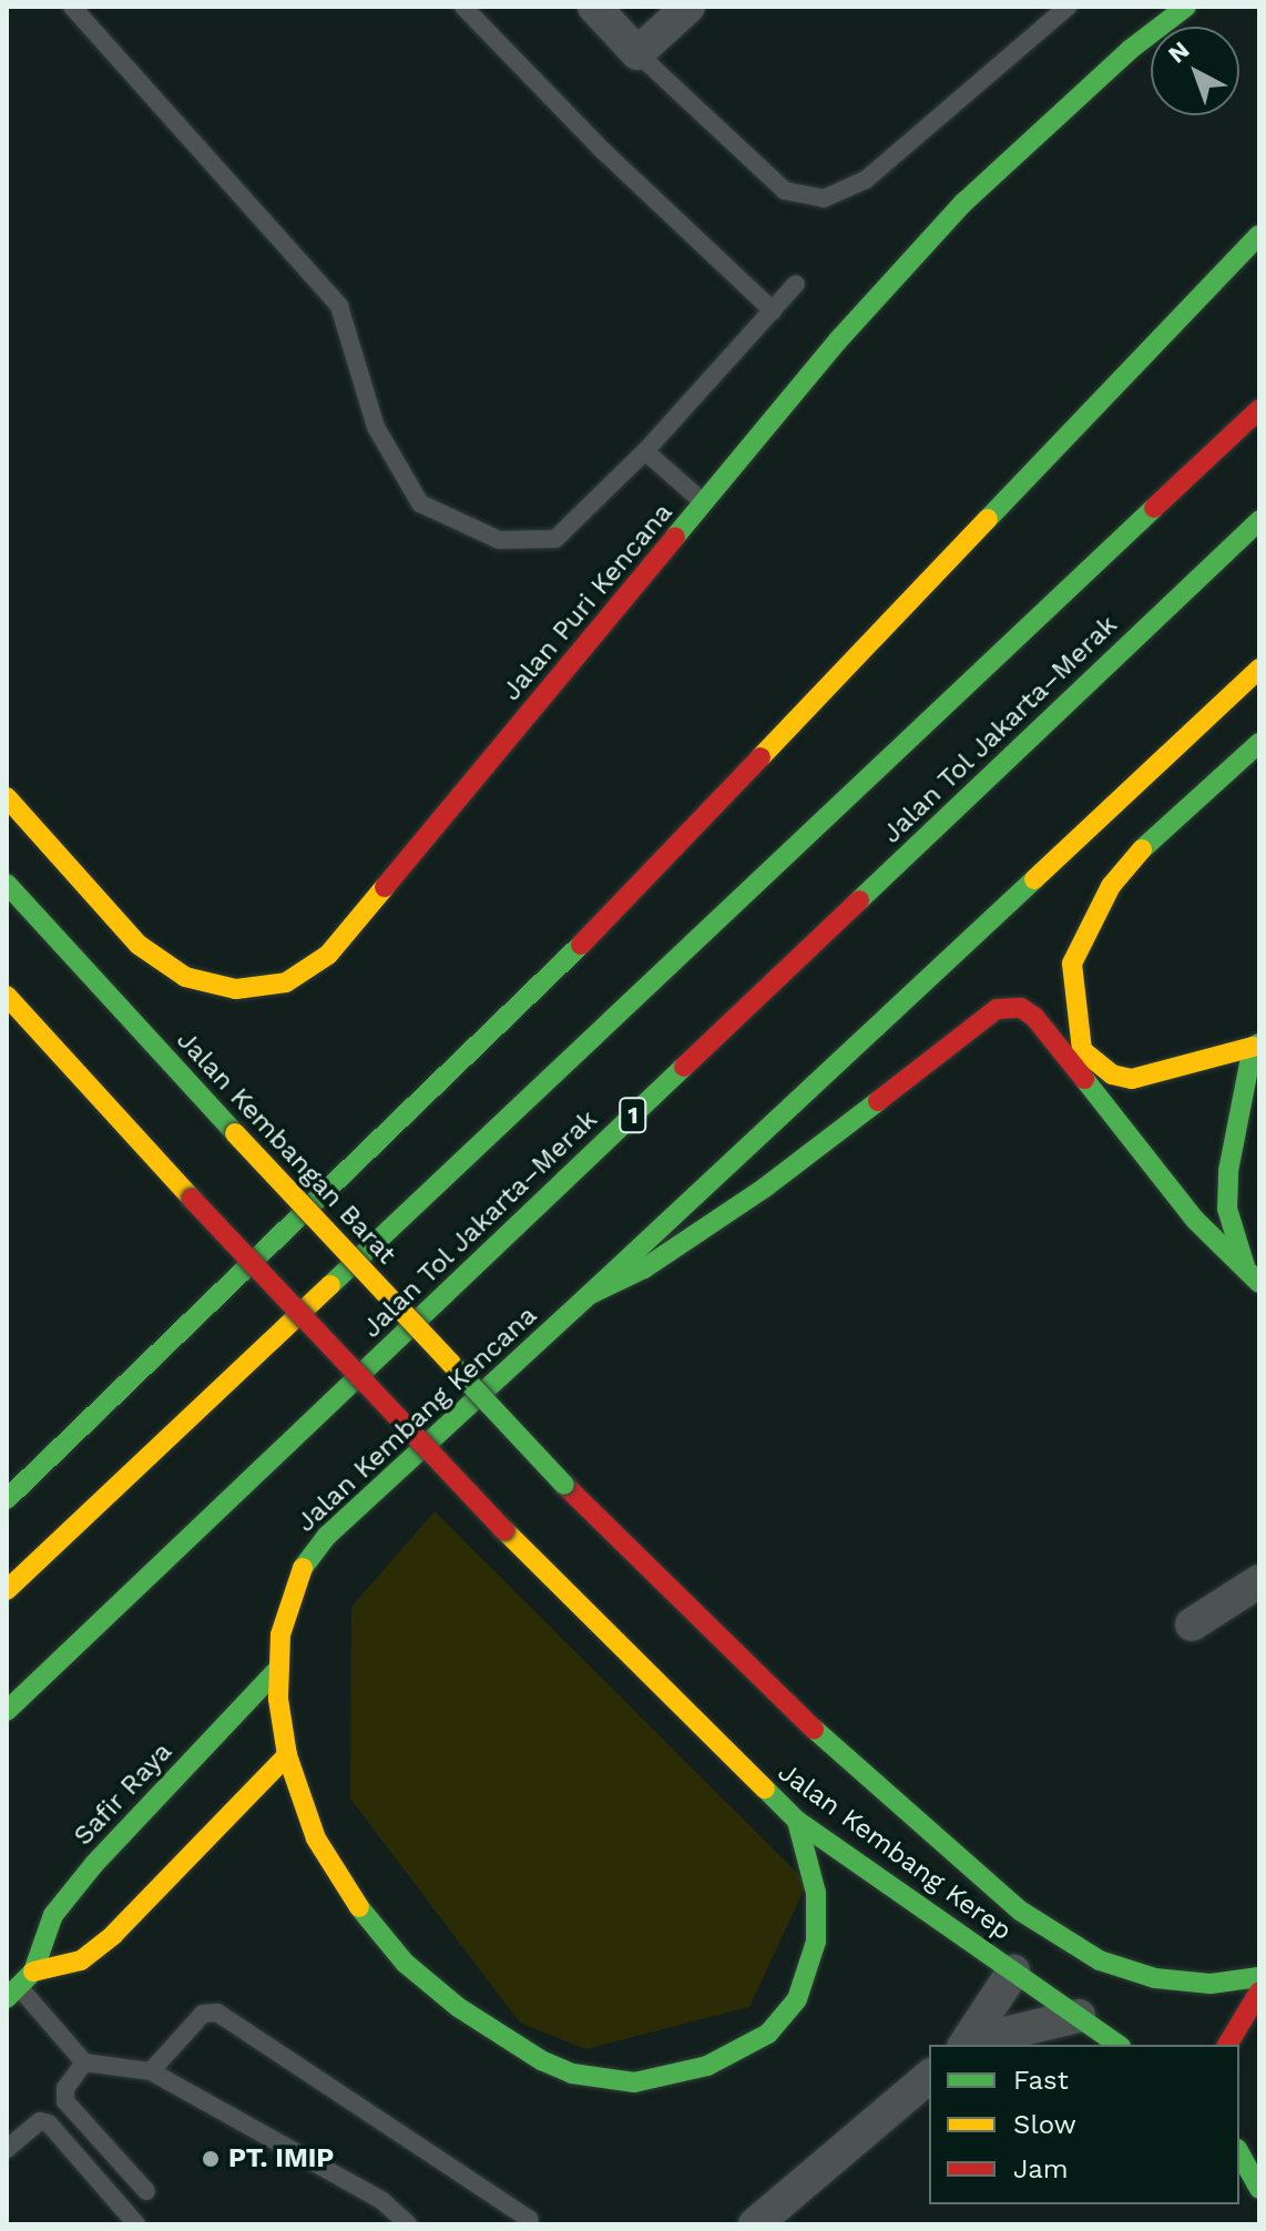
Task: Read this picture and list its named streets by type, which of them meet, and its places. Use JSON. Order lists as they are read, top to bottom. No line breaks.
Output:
{"streets":{"main road":["Jalan Puri Kencana","Jalan Tol Jakarta–Merak","1","Jalan Kembangan Barat","Jalan Kembang Kencana","Safir Raya","Jalan Kembang Kerep"]},"crossings":[["Jalan Kembang Kencana","Safir Raya"],["Jalan Kembang Kencana","Jalan Kembang Kerep"]],"places":["PT. IMIP"],"legend":["Fast","Slow","Jam"],"north":"top left"}
